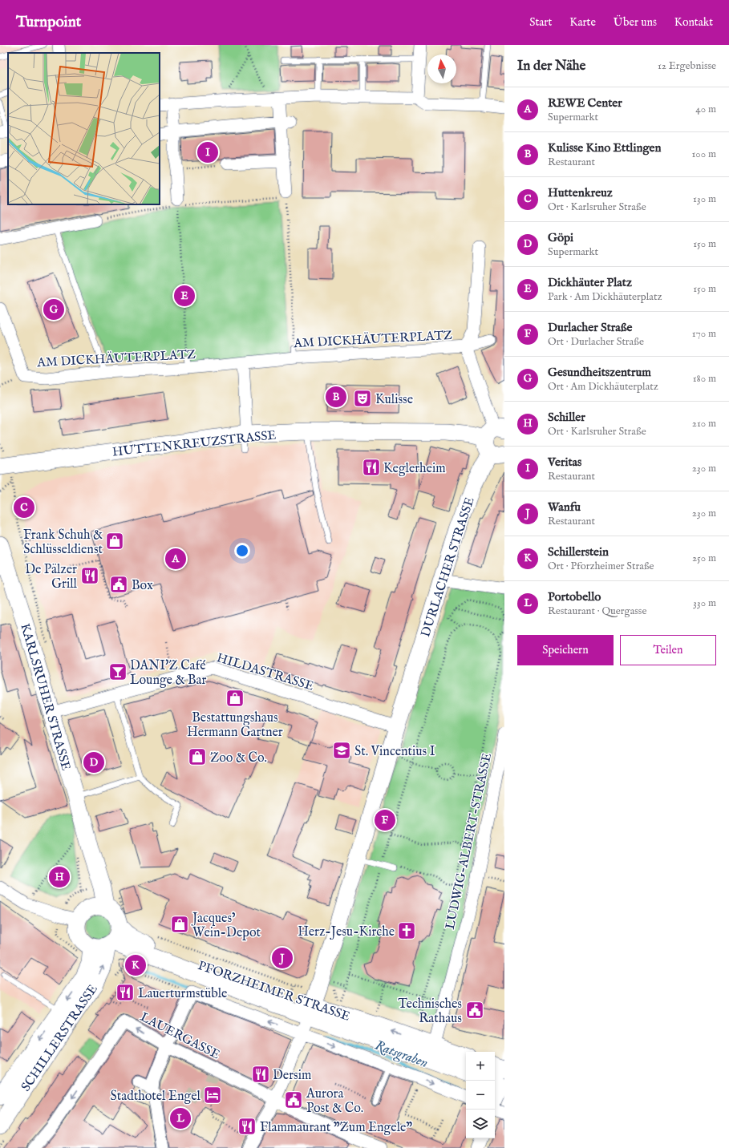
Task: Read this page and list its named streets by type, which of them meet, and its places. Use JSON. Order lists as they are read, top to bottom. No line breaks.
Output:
{"streets":{"main road":["HUTTENKREUZSTRASSE","DURLACHER STRASSE","KARLSRUHER STRASSE","PFORZHEIMER STRASSE","SCHILLERSTRASSE"],"street":["AM DICKHÄUTERPLATZ","HILDASTRASSE","LUDWIG-ALBERT-STRASSE","LAUERGASSE"]},"crossings":[["HUTTENKREUZSTRASSE","DURLACHER STRASSE"],["DURLACHER STRASSE","HILDASTRASSE"],["DURLACHER STRASSE","PFORZHEIMER STRASSE"],["HILDASTRASSE","KARLSRUHER STRASSE"],["KARLSRUHER STRASSE","PFORZHEIMER STRASSE"],["KARLSRUHER STRASSE","SCHILLERSTRASSE"],["LUDWIG-ALBERT-STRASSE","PFORZHEIMER STRASSE"],["PFORZHEIMER STRASSE","SCHILLERSTRASSE"]],"one_way":["LAUERGASSE"],"water":["Ratsgraben"],"places":{"theatre":["Kulisse"],"restaurant":["Keglerheim","De Pälzer Grill","Lauerturmstüble","Dersim","Flammaurant \"Zum Engele\""],"shop":["Frank Schuh & Schlüsseldienst","Bestattungshaus Hermann Gartner","Zoo & Co.","Jacques’ Wein-Depot"],"public building":["Box","Technisches Rathaus","Aurora Post & Co."],"bar":["DANI'Z Café Lounge & Bar"],"school or university":["St. Vincentius I"],"church":["Herz-Jesu-Kirche"],"hotel":["Stadthotel Engel"]},"north":"top","page":{"header":"Turnpoint","nav":["Start","Karte","Über uns","Kontakt"],"heading":["In der Nähe","12 Ergebnisse"],"list":[{"mark":"A","name":"REWE Center","note":"Supermarkt","value":"40 m"},{"mark":"B","name":"Kulisse Kino Ettlingen","note":"Restaurant","value":"100 m"},{"mark":"C","name":"Huttenkreuz","note":"Ort · Karlsruher Straße","value":"130 m"},{"mark":"D","name":"Göpi","note":"Supermarkt","value":"150 m"},{"mark":"E","name":"Dickhäuter Platz","note":"Park · Am Dickhäuterplatz","value":"150 m"},{"mark":"F","name":"Durlacher Straße","note":"Ort · Durlacher Straße","value":"170 m"},{"mark":"G","name":"Gesundheitszentrum","note":"Ort · Am Dickhäuterplatz","value":"180 m"},{"mark":"H","name":"Schiller","note":"Ort · Karlsruher Straße","value":"210 m"},{"mark":"I","name":"Veritas","note":"Restaurant","value":"230 m"},{"mark":"J","name":"Wanfu","note":"Restaurant","value":"230 m"},{"mark":"K","name":"Schillerstein","note":"Ort · Pforzheimer Straße","value":"250 m"},{"mark":"L","name":"Portobello","note":"Restaurant · Quergasse","value":"330 m"}],"pins":["I","E","G","B","C","A","D","F","H","J","K","L"],"buttons":["Speichern","Teilen"],"map_buttons":["+","−"]}}
